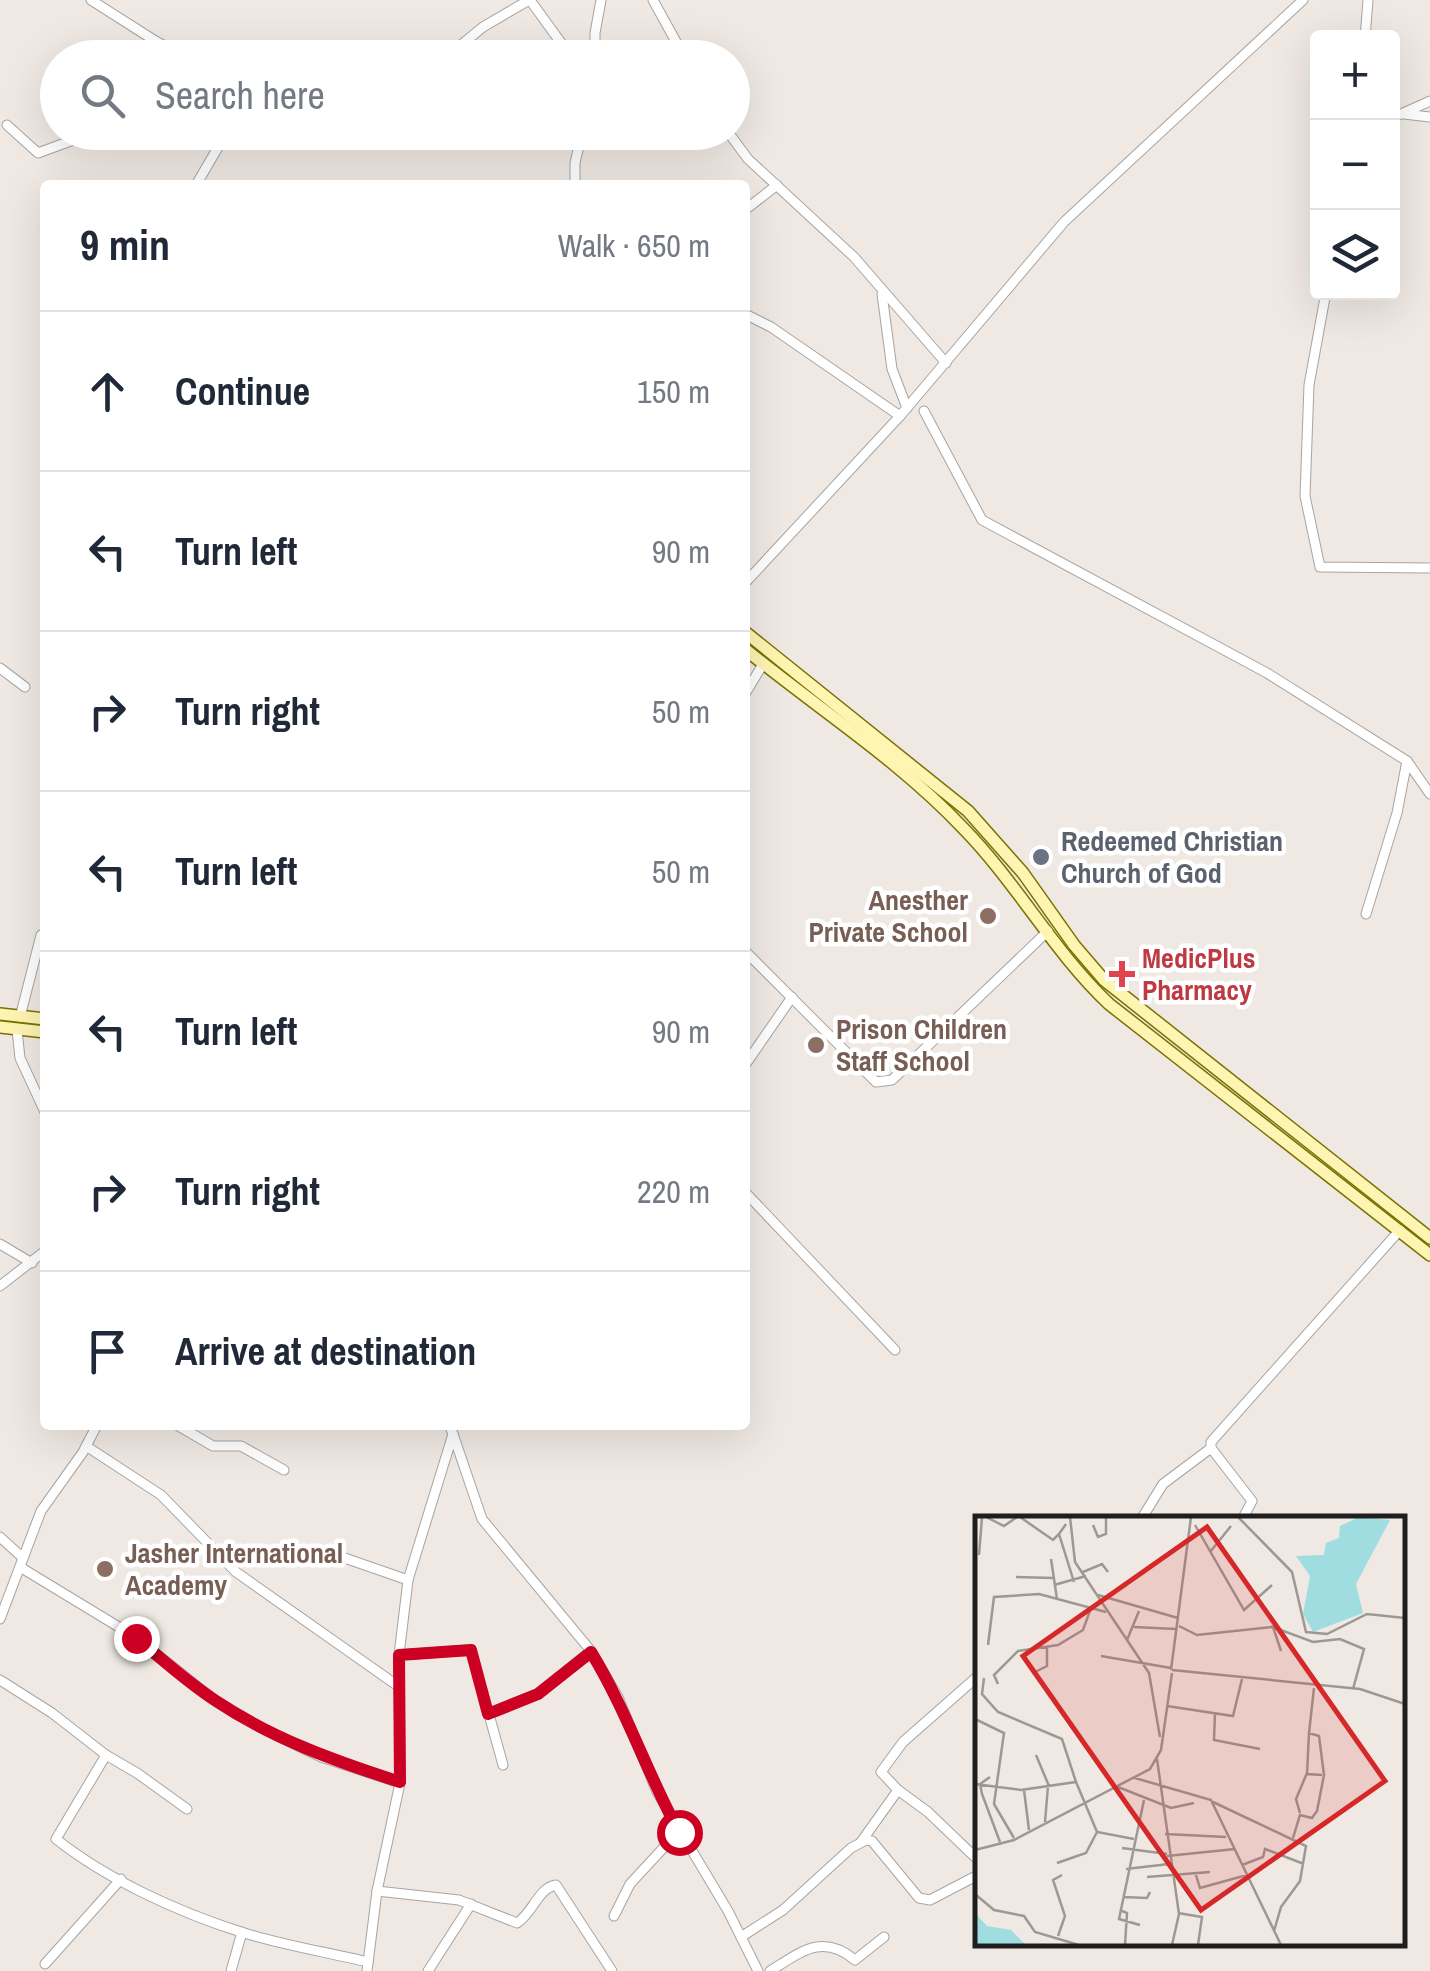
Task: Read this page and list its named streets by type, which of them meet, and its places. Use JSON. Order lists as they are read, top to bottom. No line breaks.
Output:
{"places":{"other":["Redeemed Christian Church of God","Anesther Private School","Prison Children Staff School","Jasher International Academy"],"health":["MedicPlus Pharmacy"]},"page":{"map_buttons":["+","−"],"search":"Search here","heading":["9 min","Walk · 650 m"],"list":[["Continue","150 m"],["Turn left","90 m"],["Turn right","50 m"],["Turn left","50 m"],["Turn left","90 m"],["Turn right","220 m"],"Arrive at destination"]}}
